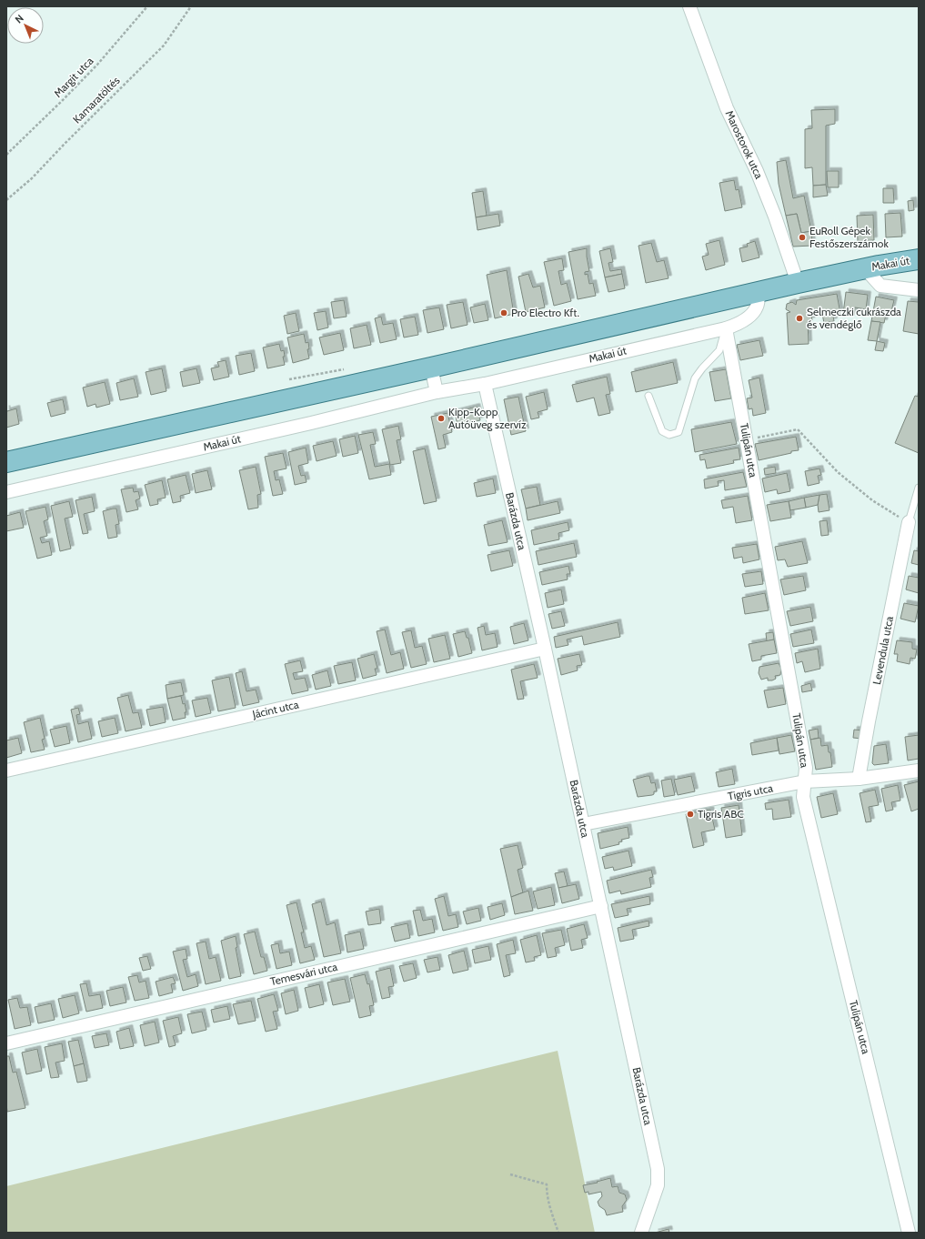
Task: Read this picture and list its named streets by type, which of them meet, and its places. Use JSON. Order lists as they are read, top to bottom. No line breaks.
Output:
{"streets":{"main road":["Makai út"],"street":["Marostorok utca","Tulipán utca","Barázda utca","Levendula utca","Jácint utca","Tigris utca","Temesvári utca"],"path":["Margit utca","Kamaratöltés"]},"crossings":[["Marostorok utca","Makai út"],["Makai út","Tulipán utca"],["Makai út","Barázda utca"],["Tulipán utca","Tigris utca"],["Barázda utca","Jácint utca"],["Barázda utca","Tigris utca"],["Barázda utca","Temesvári utca"],["Levendula utca","Tigris utca"]],"places":["EuRoll Gépek Festőszerszámok","Pro Electro Kft.","Selmeczki cukrászda és vendéglő","Kipp-Kopp Autóüveg szervíz","Tigris ABC"],"north":"top left"}
